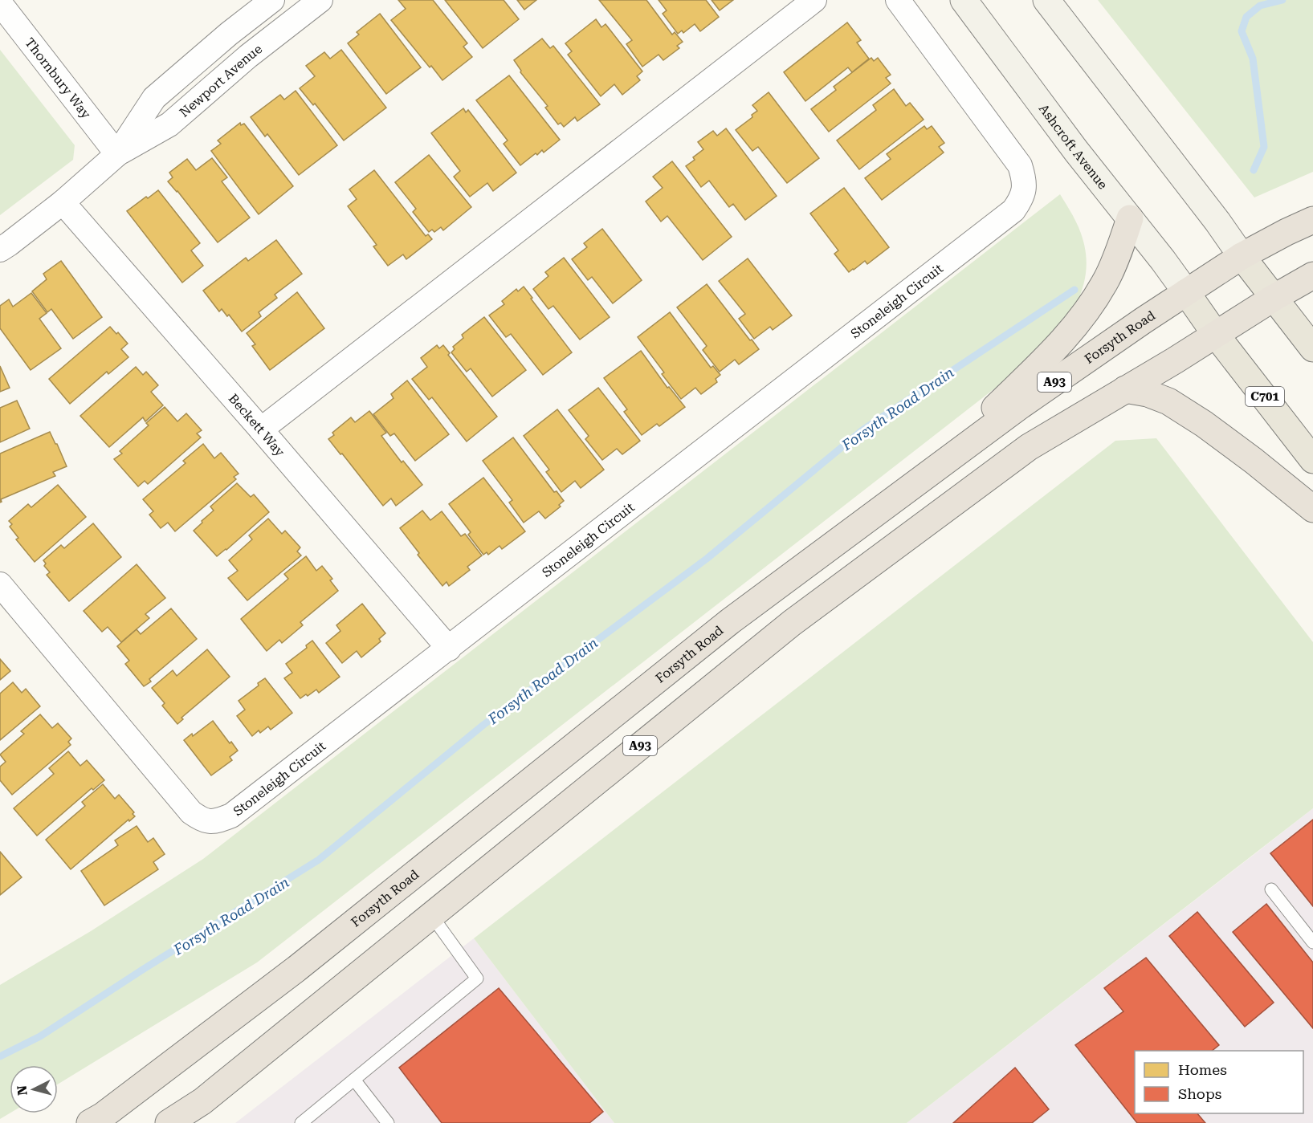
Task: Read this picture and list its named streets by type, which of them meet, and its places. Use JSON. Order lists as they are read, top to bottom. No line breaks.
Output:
{"streets":{"highway":["Forsyth Road","A93"],"main road":["Ashcroft Avenue","C701"],"street":["Thornbury Way","Newport Avenue","Stoneleigh Circuit","Beckett Way"]},"crossings":[["Thornbury Way","Newport Avenue"],["Newport Avenue","Beckett Way"],["Ashcroft Avenue","Forsyth Road"],["Ashcroft Avenue","C701"],["Stoneleigh Circuit","Beckett Way"],["Forsyth Road","C701"],["A93","C701"]],"water":["Forsyth Road Drain"],"legend":["Homes","Shops"],"north":"left"}
